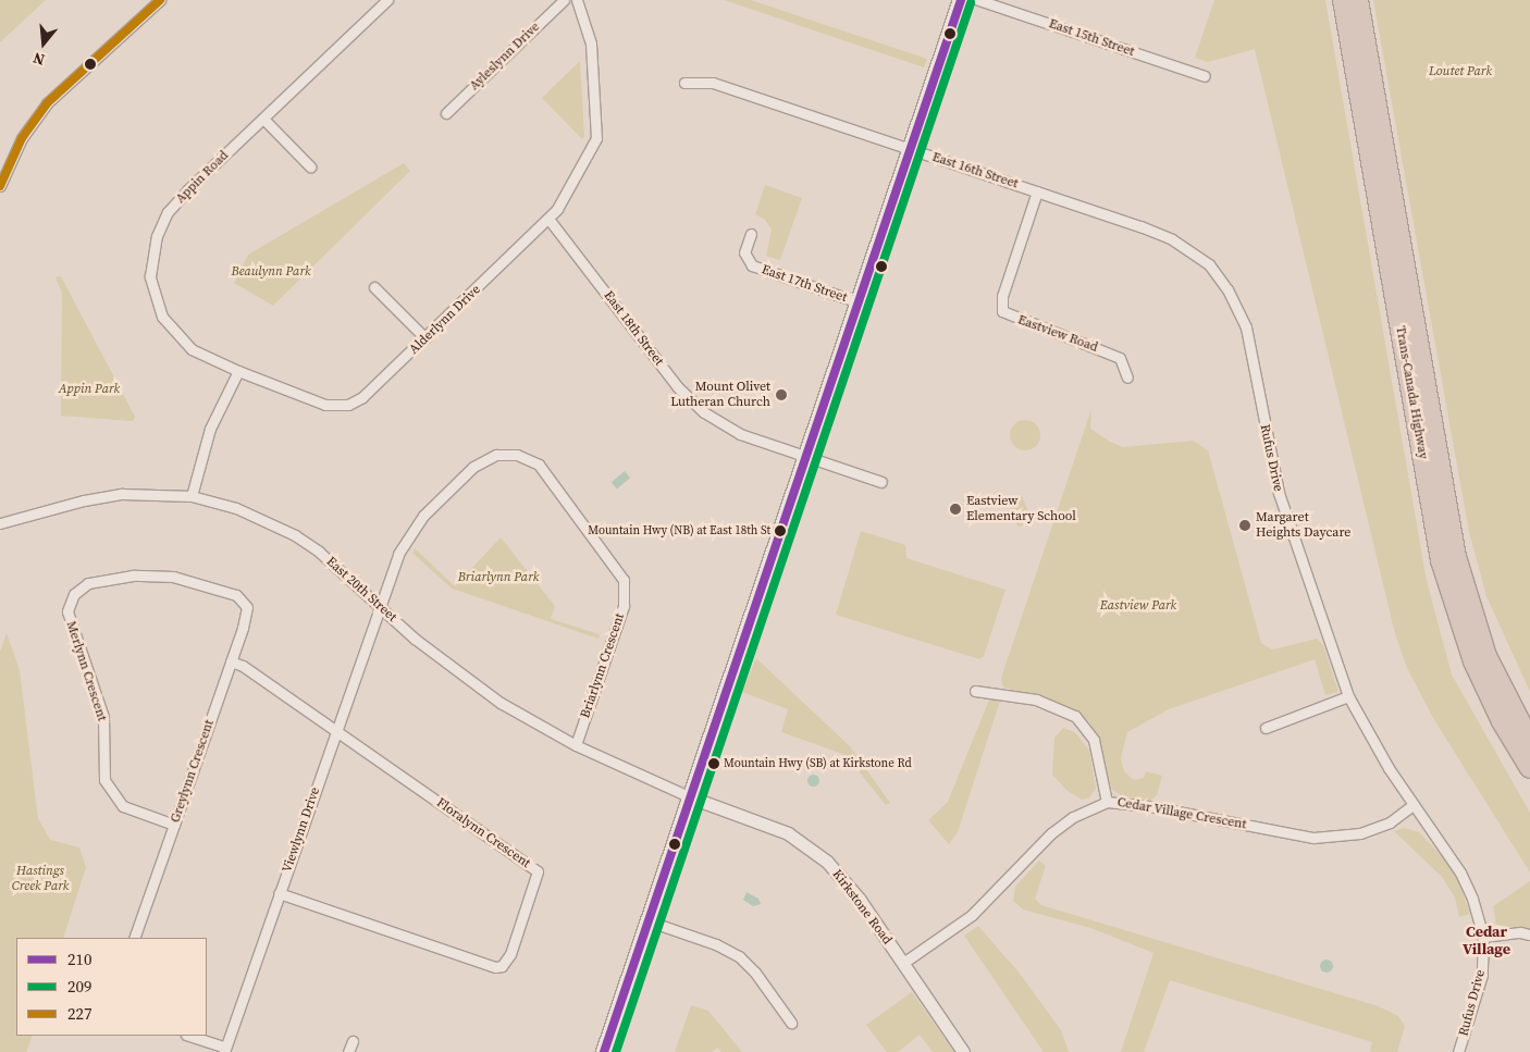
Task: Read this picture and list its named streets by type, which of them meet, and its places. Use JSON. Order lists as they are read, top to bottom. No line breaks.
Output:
{"streets":{"highway":["Trans-Canada Highway"],"street":["East 15th Street","Ayleslynn Drive","East 16th Street","Appin Road","East 17th Street","Alderlynn Drive","East 18th Street","Eastview Road","Rufus Drive","East 20th Street","Briarlynn Crescent","Merlynn Crescent","Greylynn Crescent","Cedar Village Crescent","Viewlynn Drive","Floralynn Crescent","Kirkstone Road"]},"crossings":[["East 16th Street","Eastview Road"],["East 16th Street","Rufus Drive"],["Appin Road","Alderlynn Drive"],["Alderlynn Drive","East 18th Street"],["Rufus Drive","Cedar Village Crescent"],["East 20th Street","Briarlynn Crescent"],["East 20th Street","Viewlynn Drive"],["East 20th Street","Kirkstone Road"],["Briarlynn Crescent","Viewlynn Drive"],["Merlynn Crescent","Greylynn Crescent"],["Greylynn Crescent","Floralynn Crescent"],["Cedar Village Crescent","Kirkstone Road"],["Viewlynn Drive","Floralynn Crescent"]],"districts":["Cedar Village"],"parks":["Loutet Park","Beaulynn Park","Appin Park","Briarlynn Park","Eastview Park","Hastings Creek Park"],"places":["Mount Olivet Lutheran Church","Eastview Elementary School","Margaret Heights Daycare","Mountain Hwy (NB) at East 18th St","Mountain Hwy (SB) at Kirkstone Rd"],"lines":["transit line 210","transit line 227","transit line 209"],"legend":["210","209","227"],"north":"bottom"}
